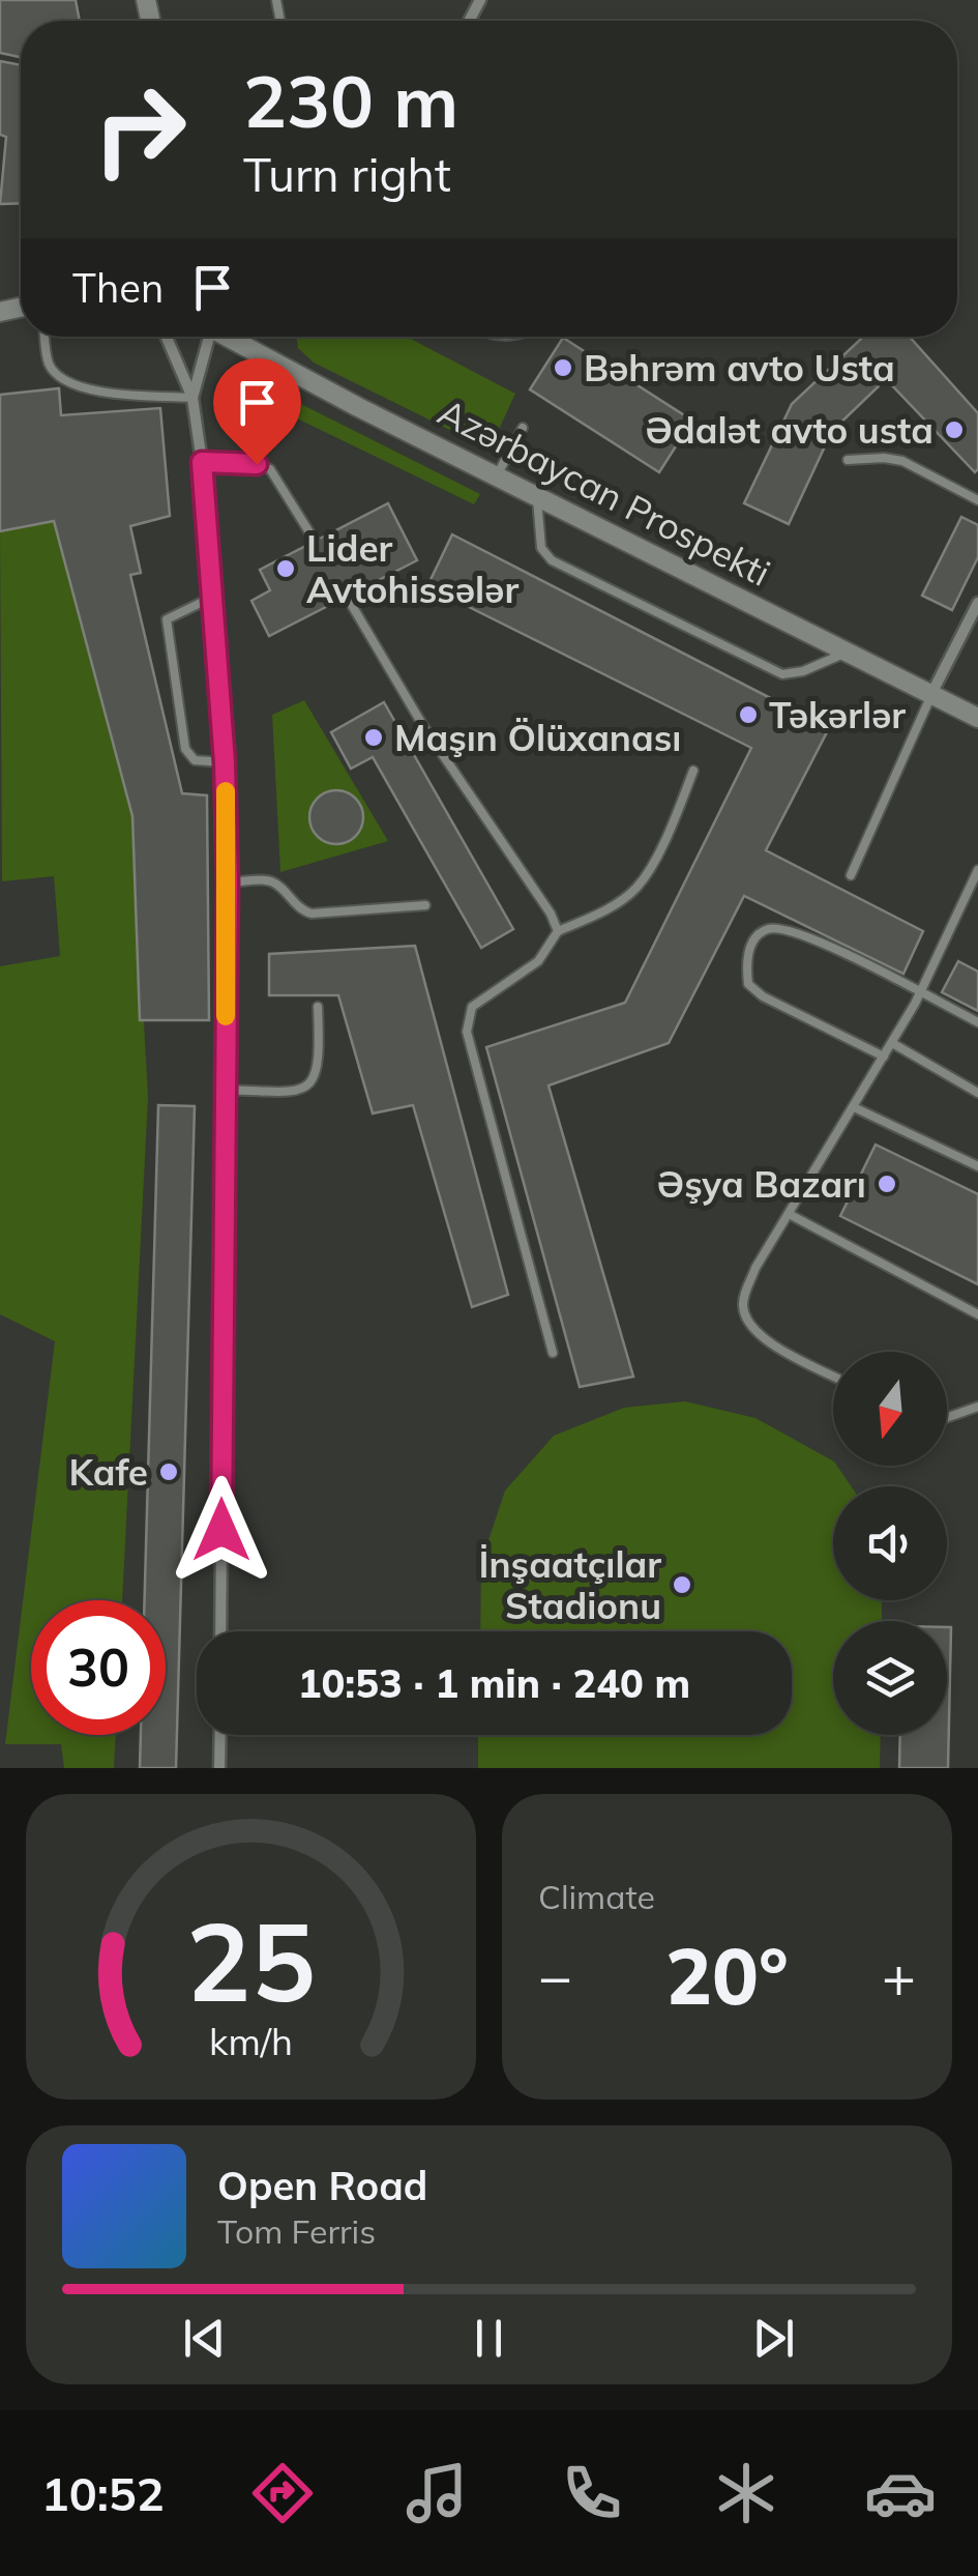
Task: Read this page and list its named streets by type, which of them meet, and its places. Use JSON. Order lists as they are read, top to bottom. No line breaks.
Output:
{"streets":{"street":["Azərbaycan Prospekti"]},"places":["Bəhrəm avto Usta","Ədalət avto usta","Lider Avtohissələr","Təkərlər","Maşın Ölüxanası","Əşya Bazarı","Kafe","İnşaatçılar Stadionu"],"north":"bottom","page":{"turn":["230 m","Turn right"],"then":"Then","limit":"30","trip":"10:53 · 1 min · 240 m","tile":"Climate","heat":["−","20°","+"],"song":["Open Road","Tom Ferris"],"tabs":"10:52","gauge":["25","km/h"]}}
